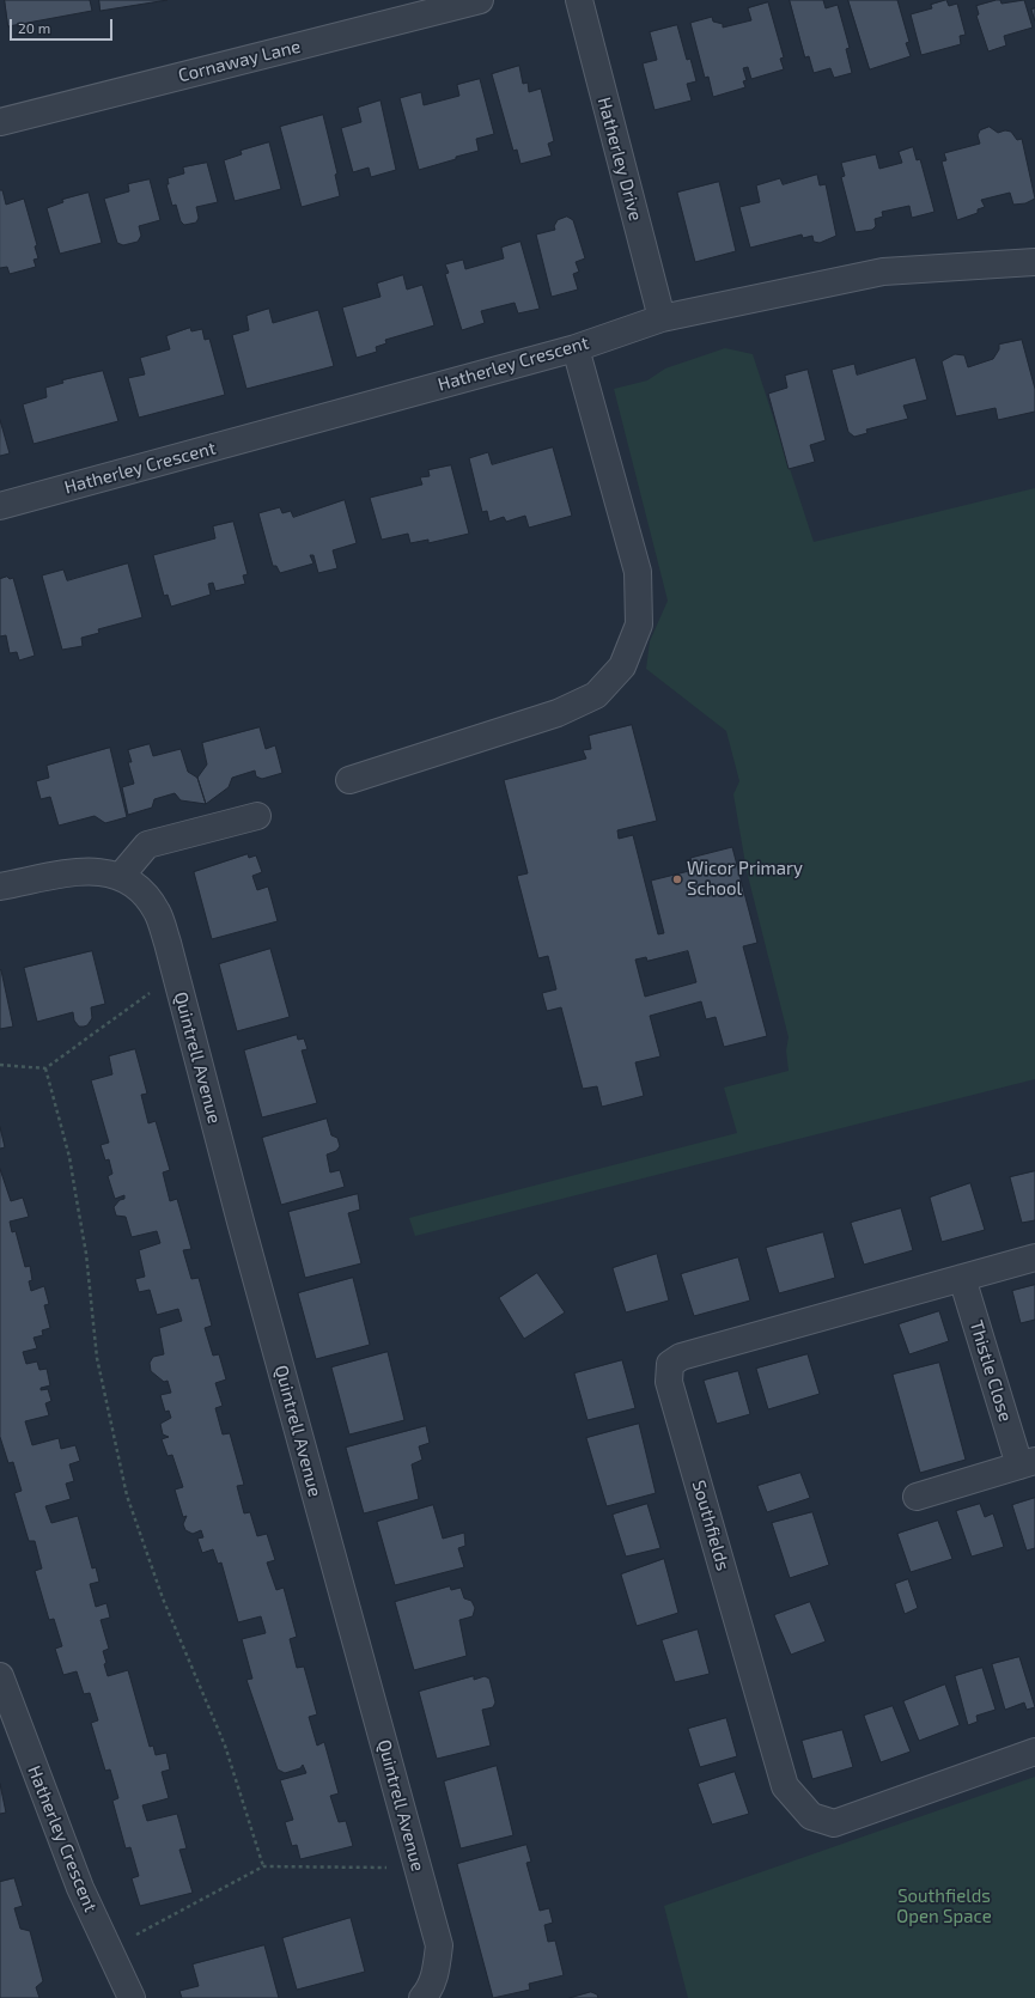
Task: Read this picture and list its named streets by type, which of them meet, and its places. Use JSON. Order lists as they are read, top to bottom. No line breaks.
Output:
{"streets":{"street":["Cornaway Lane","Hatherley Drive","Hatherley Crescent","Quintrell Avenue","Thistle Close","Southfields"]},"crossings":[["Hatherley Drive","Hatherley Crescent"],["Thistle Close","Southfields"]],"parks":["Southfields Open Space"],"places":["Wicor Primary School"],"scale_bar":"20 m"}
